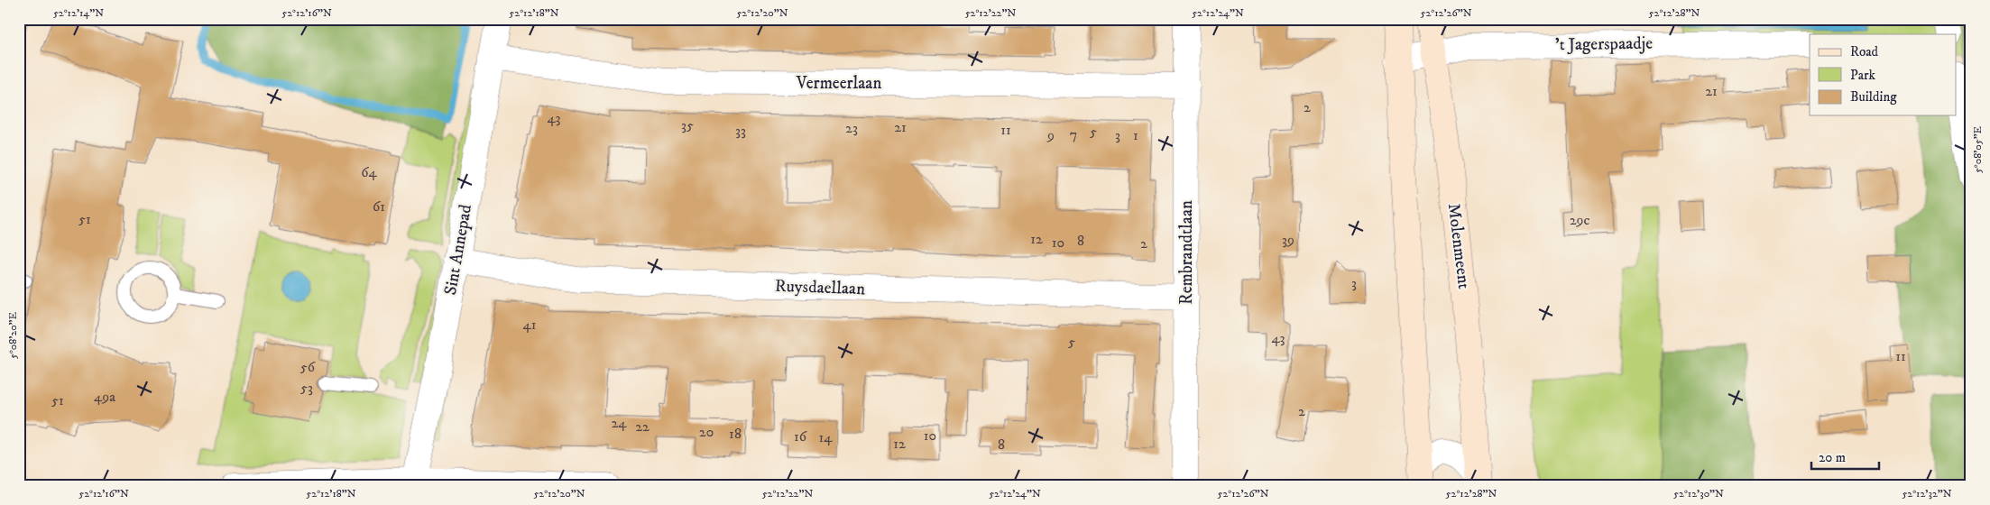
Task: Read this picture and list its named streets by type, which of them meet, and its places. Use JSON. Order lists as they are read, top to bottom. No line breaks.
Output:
{"streets":{"main road":["Molenmeent"],"street":["'t Jagerspaadje","Vermeerlaan","Sint Annepad","Rembrandtlaan","Ruysdaellaan"]},"crossings":[["'t Jagerspaadje","Molenmeent"],["Vermeerlaan","Sint Annepad"],["Vermeerlaan","Rembrandtlaan"],["Sint Annepad","Ruysdaellaan"],["Rembrandtlaan","Ruysdaellaan"]],"house_numbers":["21","2","43","35","21","23","11","33","5","7","9","3","1","64","61","51","29c","12","39","8","10","2","3","41","43","5","11","56","53","49a","51","2","24","22","20","18","10","16","14","12","8"],"legend":["Road","Park","Building"],"scale_bar":"20 m","coordinates":["52°12'14\"N","52°12'16\"N","52°12'18\"N","52°12'20\"N","52°12'22\"N","52°12'24\"N","52°12'26\"N","52°12'28\"N","5°08'05\"E","5°08'20\"E","52°12'30\"N","52°12'32\"N"]}
